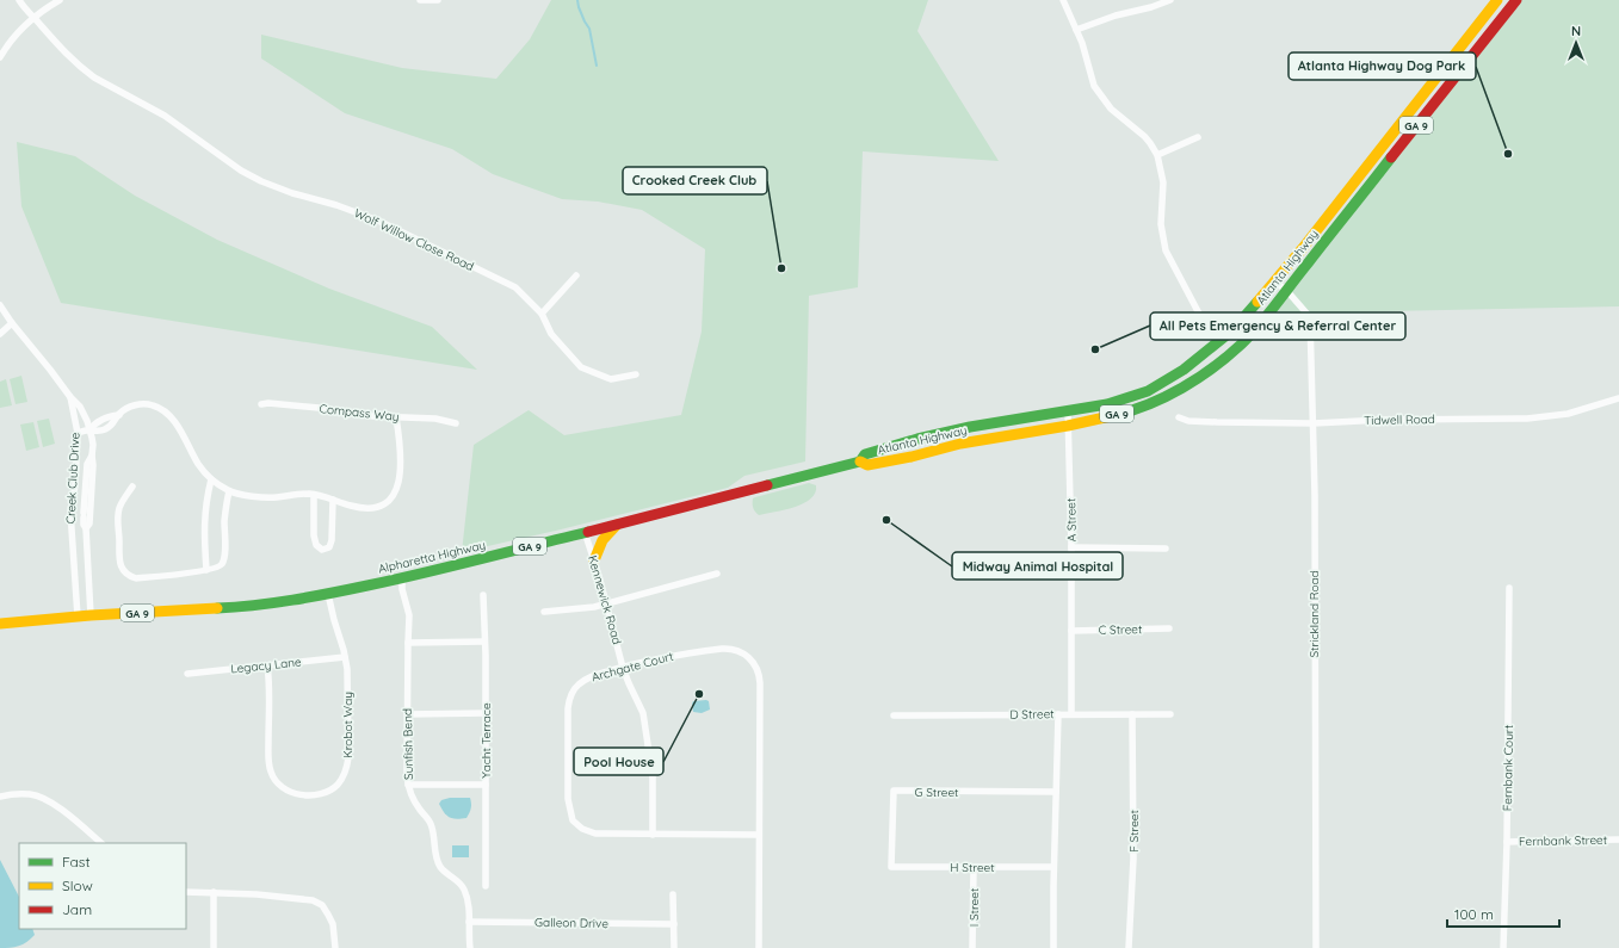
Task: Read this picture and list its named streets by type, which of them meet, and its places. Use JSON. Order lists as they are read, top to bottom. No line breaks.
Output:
{"streets":{"main road":["GA 9","Atlanta Highway","Alpharetta Highway"],"street":["Wolf Willow Close Road","Compass Way","Tidwell Road","Creek Club Drive","A Street","Kennewick Road","Strickland Road","C Street","Legacy Lane","Archgate Court","D Street","Krobot Way","Yacht Terrace","Sunfish Bend","Fernbank Court","G Street","F Street","Fernbank Street","H Street","I Street","Galleon Drive"]},"crossings":[["Atlanta Highway","A Street"],["Atlanta Highway","Alpharetta Highway"],["Atlanta Highway","Strickland Road"],["Tidwell Road","Strickland Road"],["Creek Club Drive","Alpharetta Highway"],["A Street","C Street"],["A Street","D Street"],["Alpharetta Highway","Kennewick Road"],["Alpharetta Highway","Krobot Way"],["Alpharetta Highway","Sunfish Bend"],["Kennewick Road","Archgate Court"],["Legacy Lane","Krobot Way"],["D Street","F Street"],["Sunfish Bend","Galleon Drive"],["Fernbank Court","Fernbank Street"],["G Street","H Street"],["H Street","I Street"]],"places":["Atlanta Highway Dog Park","Crooked Creek Club","All Pets Emergency & Referral Center","Midway Animal Hospital","Pool House"],"legend":["Fast","Slow","Jam"],"scale_bar":"100 m","north":"top"}
